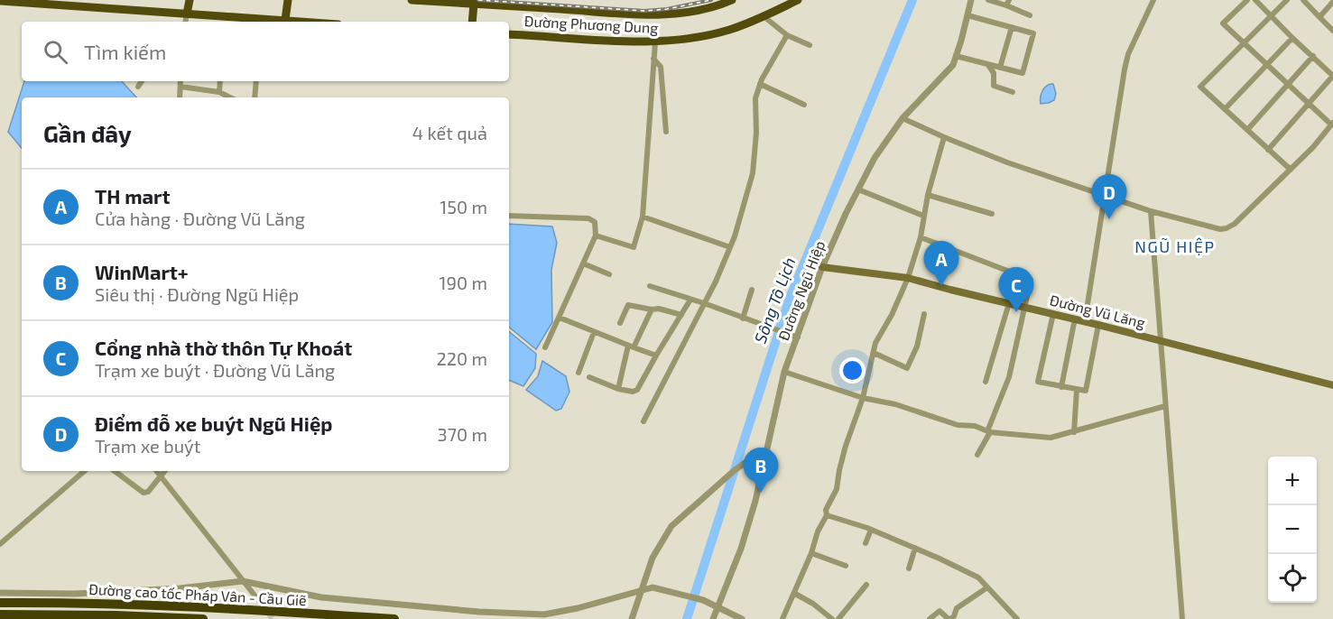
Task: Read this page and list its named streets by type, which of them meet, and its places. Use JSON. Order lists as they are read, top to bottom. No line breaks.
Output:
{"streets":{"highway":["Đường Phương Dung","Đường cao tốc Pháp Vân - Cầu Giẽ"],"main road":["Đường Vũ Lăng"],"street":["Đường Ngũ Hiệp"]},"crossings":[["Đường Ngũ Hiệp","Đường Vũ Lăng"]],"districts":["NGŨ HIỆP"],"water":["Sông Tô Lịch"],"page":{"search":"Tìm kiếm","heading":["Gần đây","4 kết quả"],"list":[{"mark":"A","name":"TH mart","note":"Cửa hàng · Đường Vũ Lăng","value":"150 m"},{"mark":"B","name":"WinMart+","note":"Siêu thị · Đường Ngũ Hiệp","value":"190 m"},{"mark":"C","name":"Cổng nhà thờ thôn Tự Khoát","note":"Trạm xe buýt · Đường Vũ Lăng","value":"220 m"},{"mark":"D","name":"Điểm đỗ xe buýt Ngũ Hiệp","note":"Trạm xe buýt","value":"370 m"}],"pins":["D","A","C","B"],"map_buttons":["+","−"]}}
